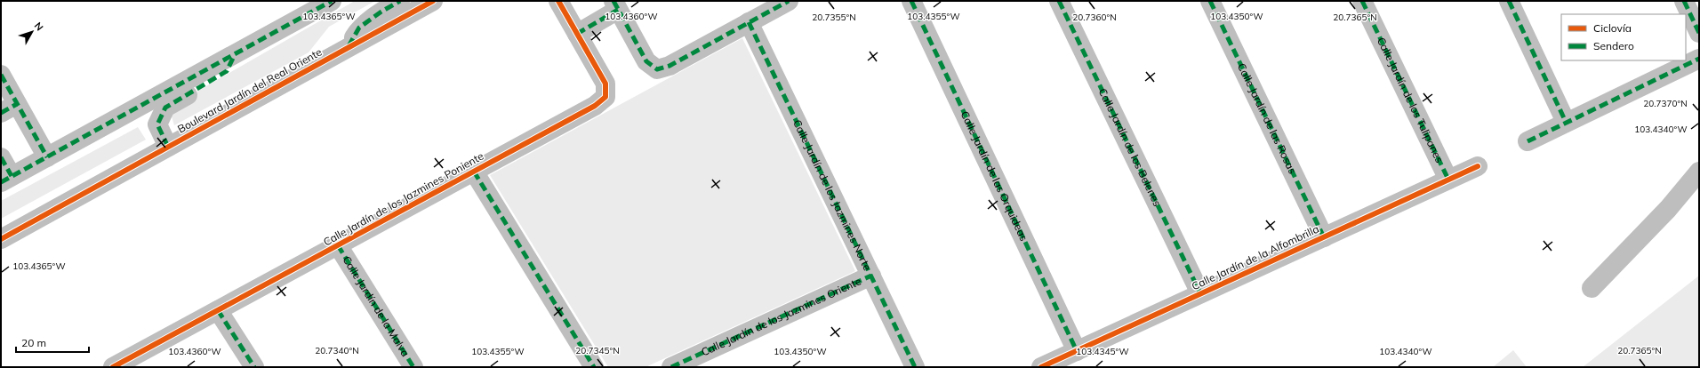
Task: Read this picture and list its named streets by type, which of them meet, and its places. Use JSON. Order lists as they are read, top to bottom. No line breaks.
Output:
{"streets":{"street":["Boulevard Jardín del Real Oriente","Calle Jardín de los Tulipanes","Calle Jardín de las Rosas","Calle Jardín de los Belenes","Calle Jardín de las Orquideas","Calle Jardín de los Jazmines Norte","Calle Jardín de los Jazmines Poniente","Calle Jardín de la Alfombrilla","Calle Jardín de la Malva","Calle Jardín de los Jazmines Oriente"]},"crossings":[["Calle Jardín de los Tulipanes","Calle Jardín de la Alfombrilla"],["Calle Jardín de las Rosas","Calle Jardín de la Alfombrilla"],["Calle Jardín de los Belenes","Calle Jardín de la Alfombrilla"],["Calle Jardín de las Orquideas","Calle Jardín de la Alfombrilla"],["Calle Jardín de los Jazmines Norte","Calle Jardín de los Jazmines Oriente"],["Calle Jardín de los Jazmines Poniente","Calle Jardín de la Malva"]],"legend":["Ciclovía","Sendero"],"scale_bar":"20 m","north":"top right","coordinates":["103.4365°W","103.4360°W","103.4355°W","103.4350°W","20.7355°N","20.7365°N","20.7360°N","20.7370°N","103.4340°W","20.7340°N","20.7345°N","103.4345°W"]}
